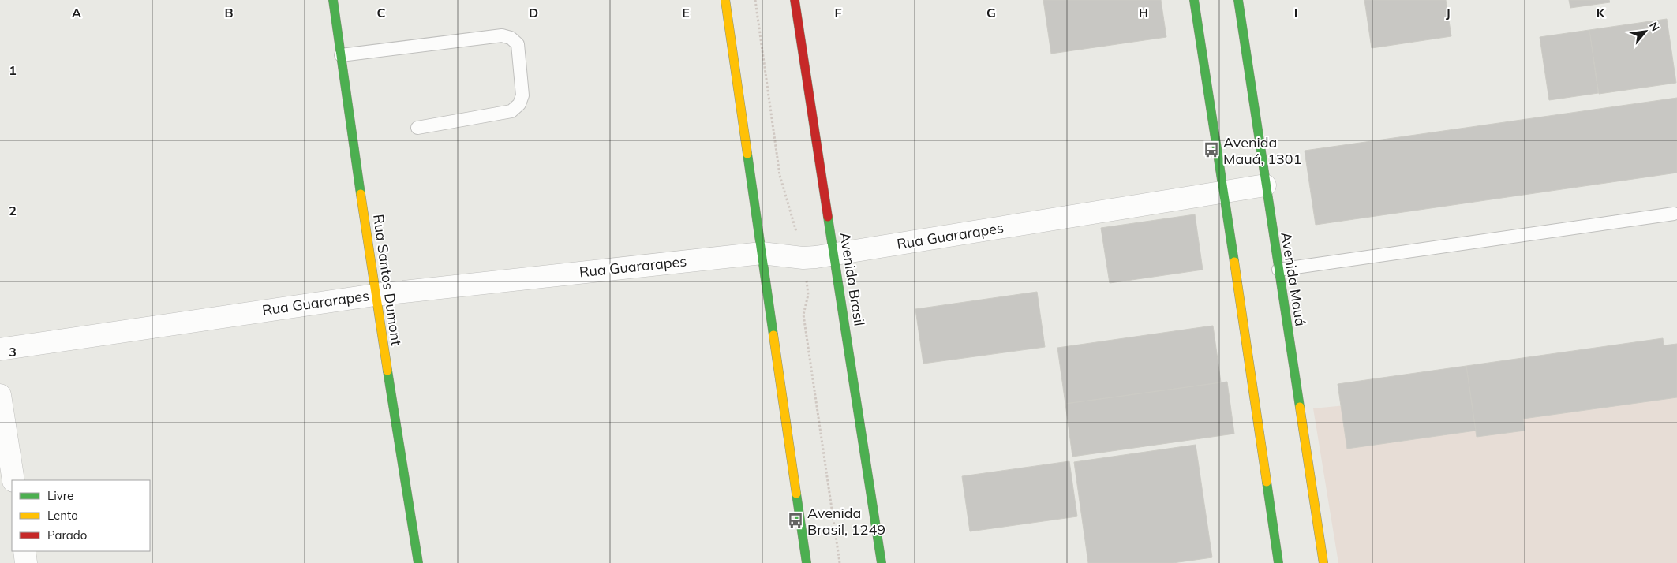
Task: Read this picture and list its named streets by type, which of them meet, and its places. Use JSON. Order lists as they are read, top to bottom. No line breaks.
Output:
{"streets":{"main road":["Avenida Brasil","Avenida Mauá","Rua Santos Dumont"],"street":["Rua Guararapes"]},"crossings":[["Rua Guararapes","Avenida Brasil"],["Rua Guararapes","Avenida Mauá"],["Rua Guararapes","Rua Santos Dumont"]],"places":{"bus stop":["Avenida Mauá, 1301","Avenida Brasil, 1249"]},"legend":["Livre","Lento","Parado"],"north":"top right","grid":{"columns":["A","B","C","D","E","F","G","H","I","J","K"],"rows":["1","2","3"]}}
